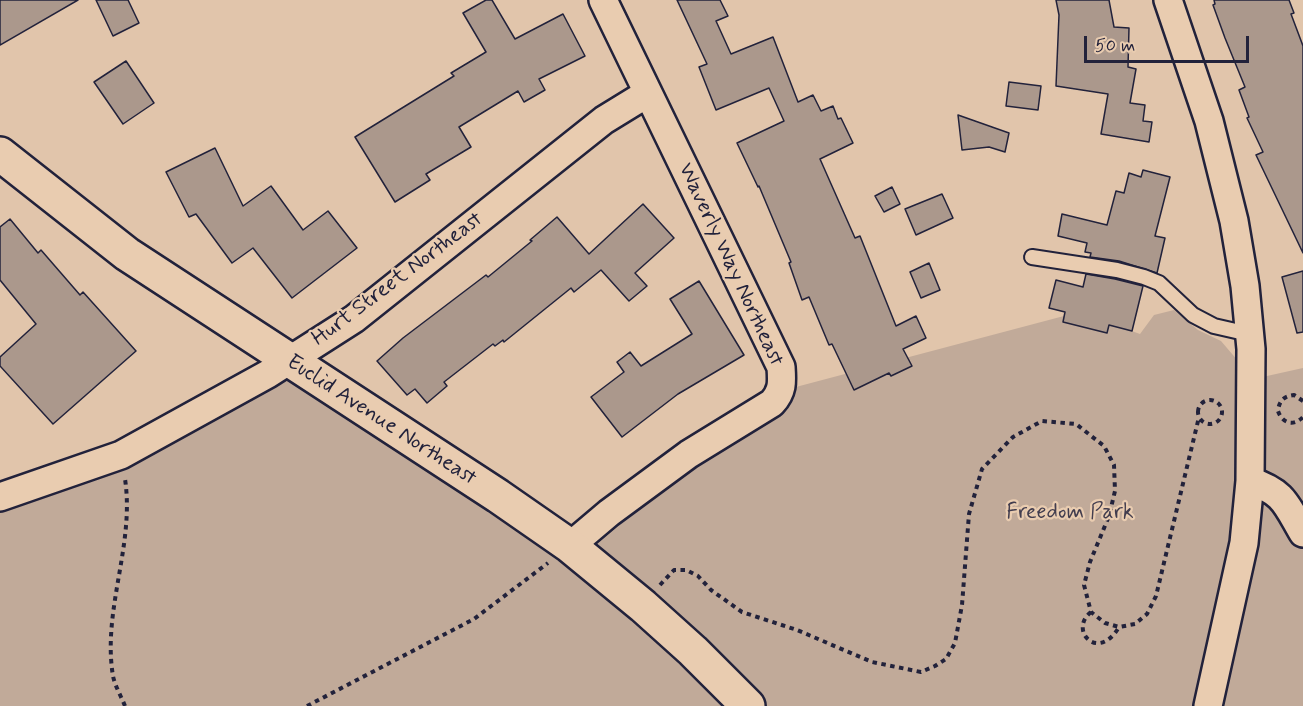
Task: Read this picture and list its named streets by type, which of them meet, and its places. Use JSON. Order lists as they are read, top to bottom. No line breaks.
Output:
{"streets":{"street":["Waverly Way Northeast","Hurt Street Northeast","Euclid Avenue Northeast"]},"crossings":[["Waverly Way Northeast","Hurt Street Northeast"],["Waverly Way Northeast","Euclid Avenue Northeast"],["Hurt Street Northeast","Euclid Avenue Northeast"]],"parks":["Freedom Park"],"scale_bar":"50 m"}
